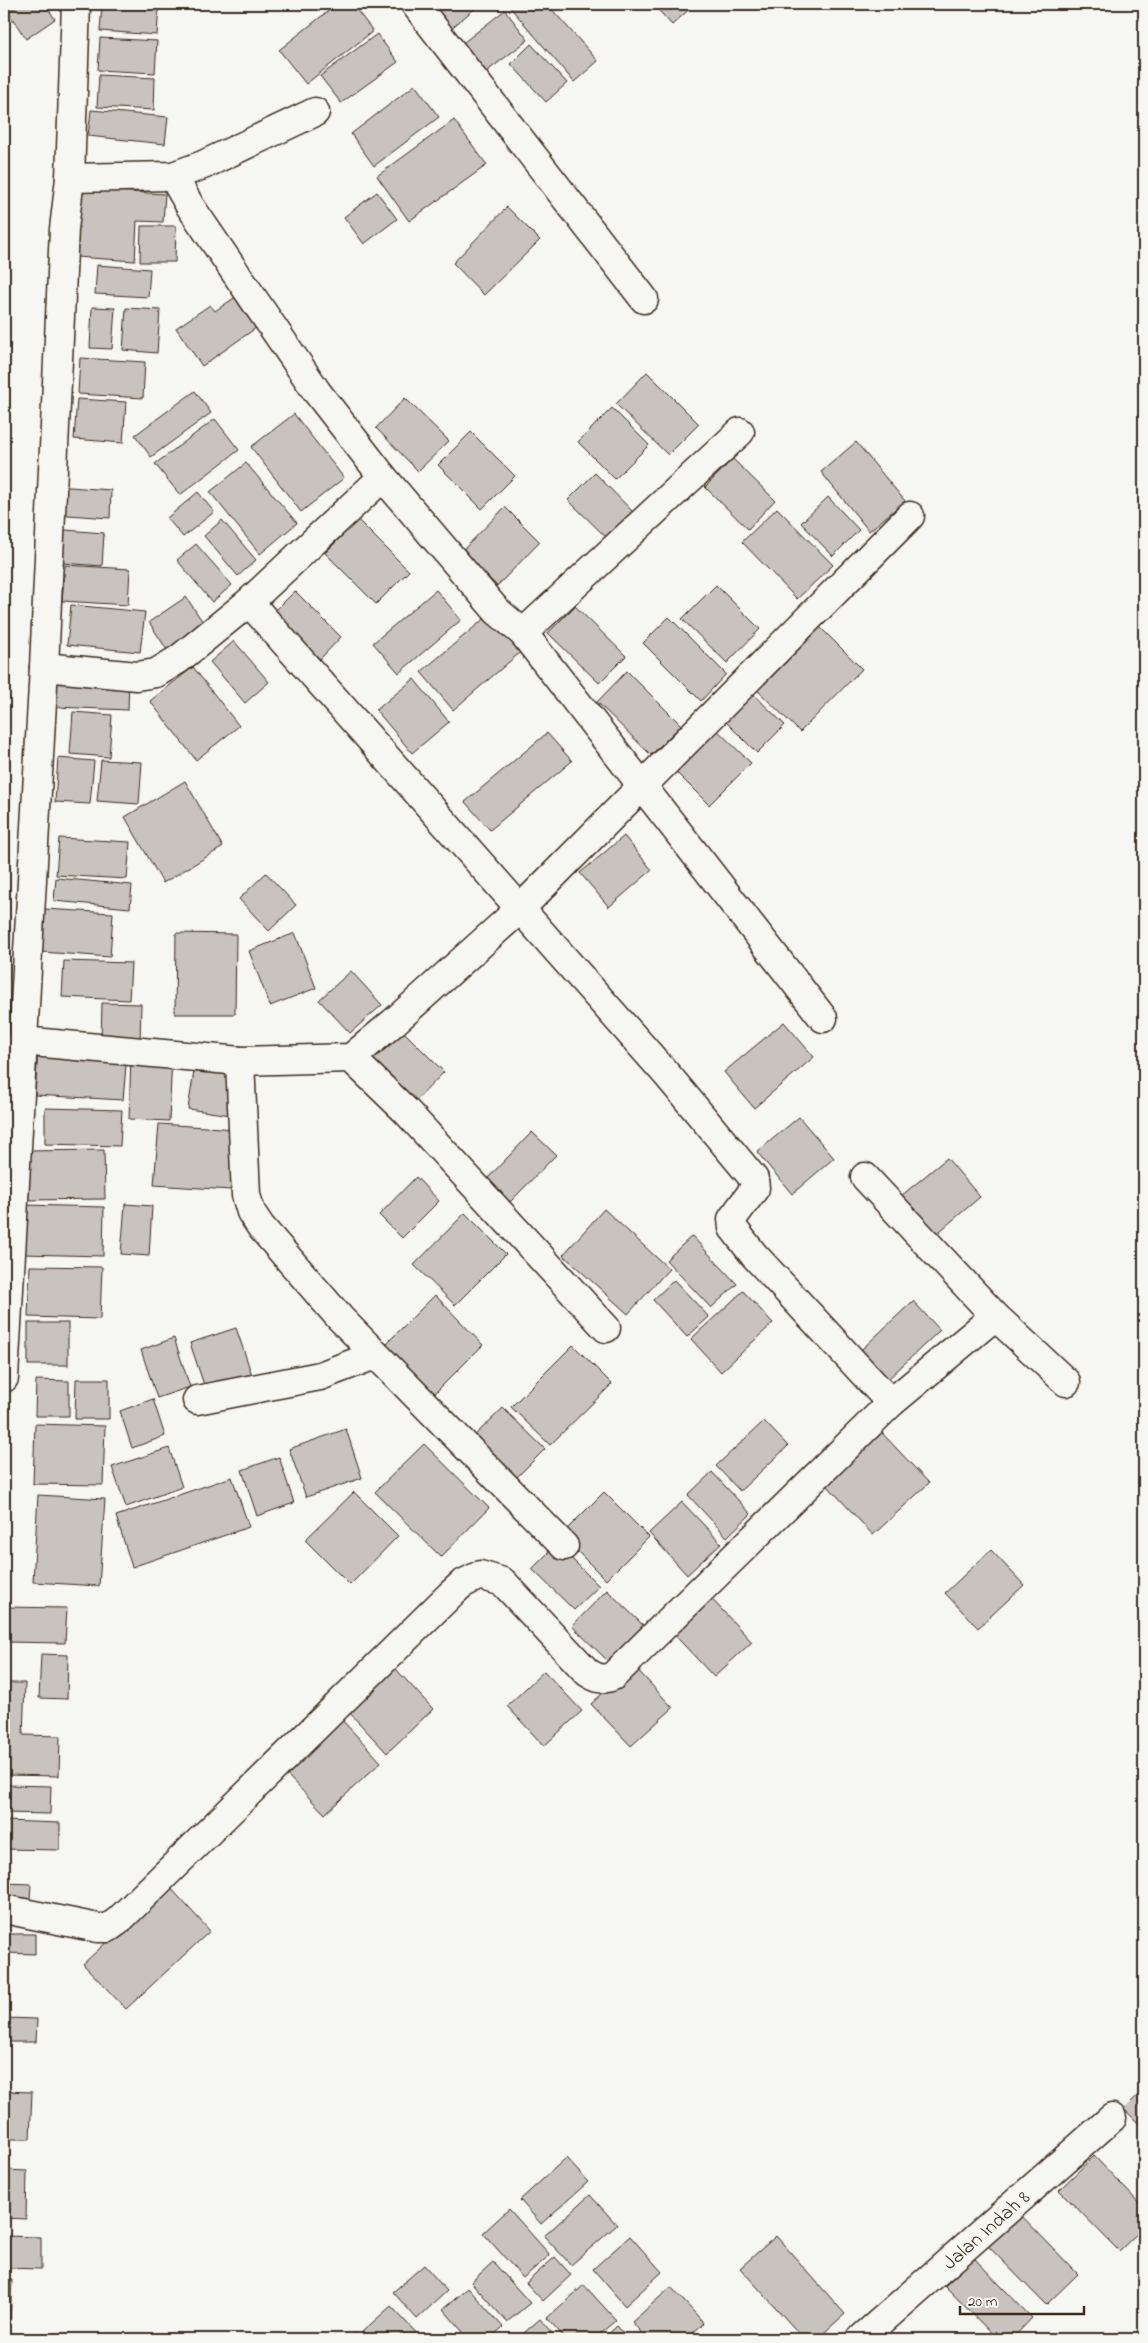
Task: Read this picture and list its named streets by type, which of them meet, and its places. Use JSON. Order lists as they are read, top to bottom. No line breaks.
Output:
{"streets":{"street":["Jalan Indah 8"]},"scale_bar":"20 m"}
